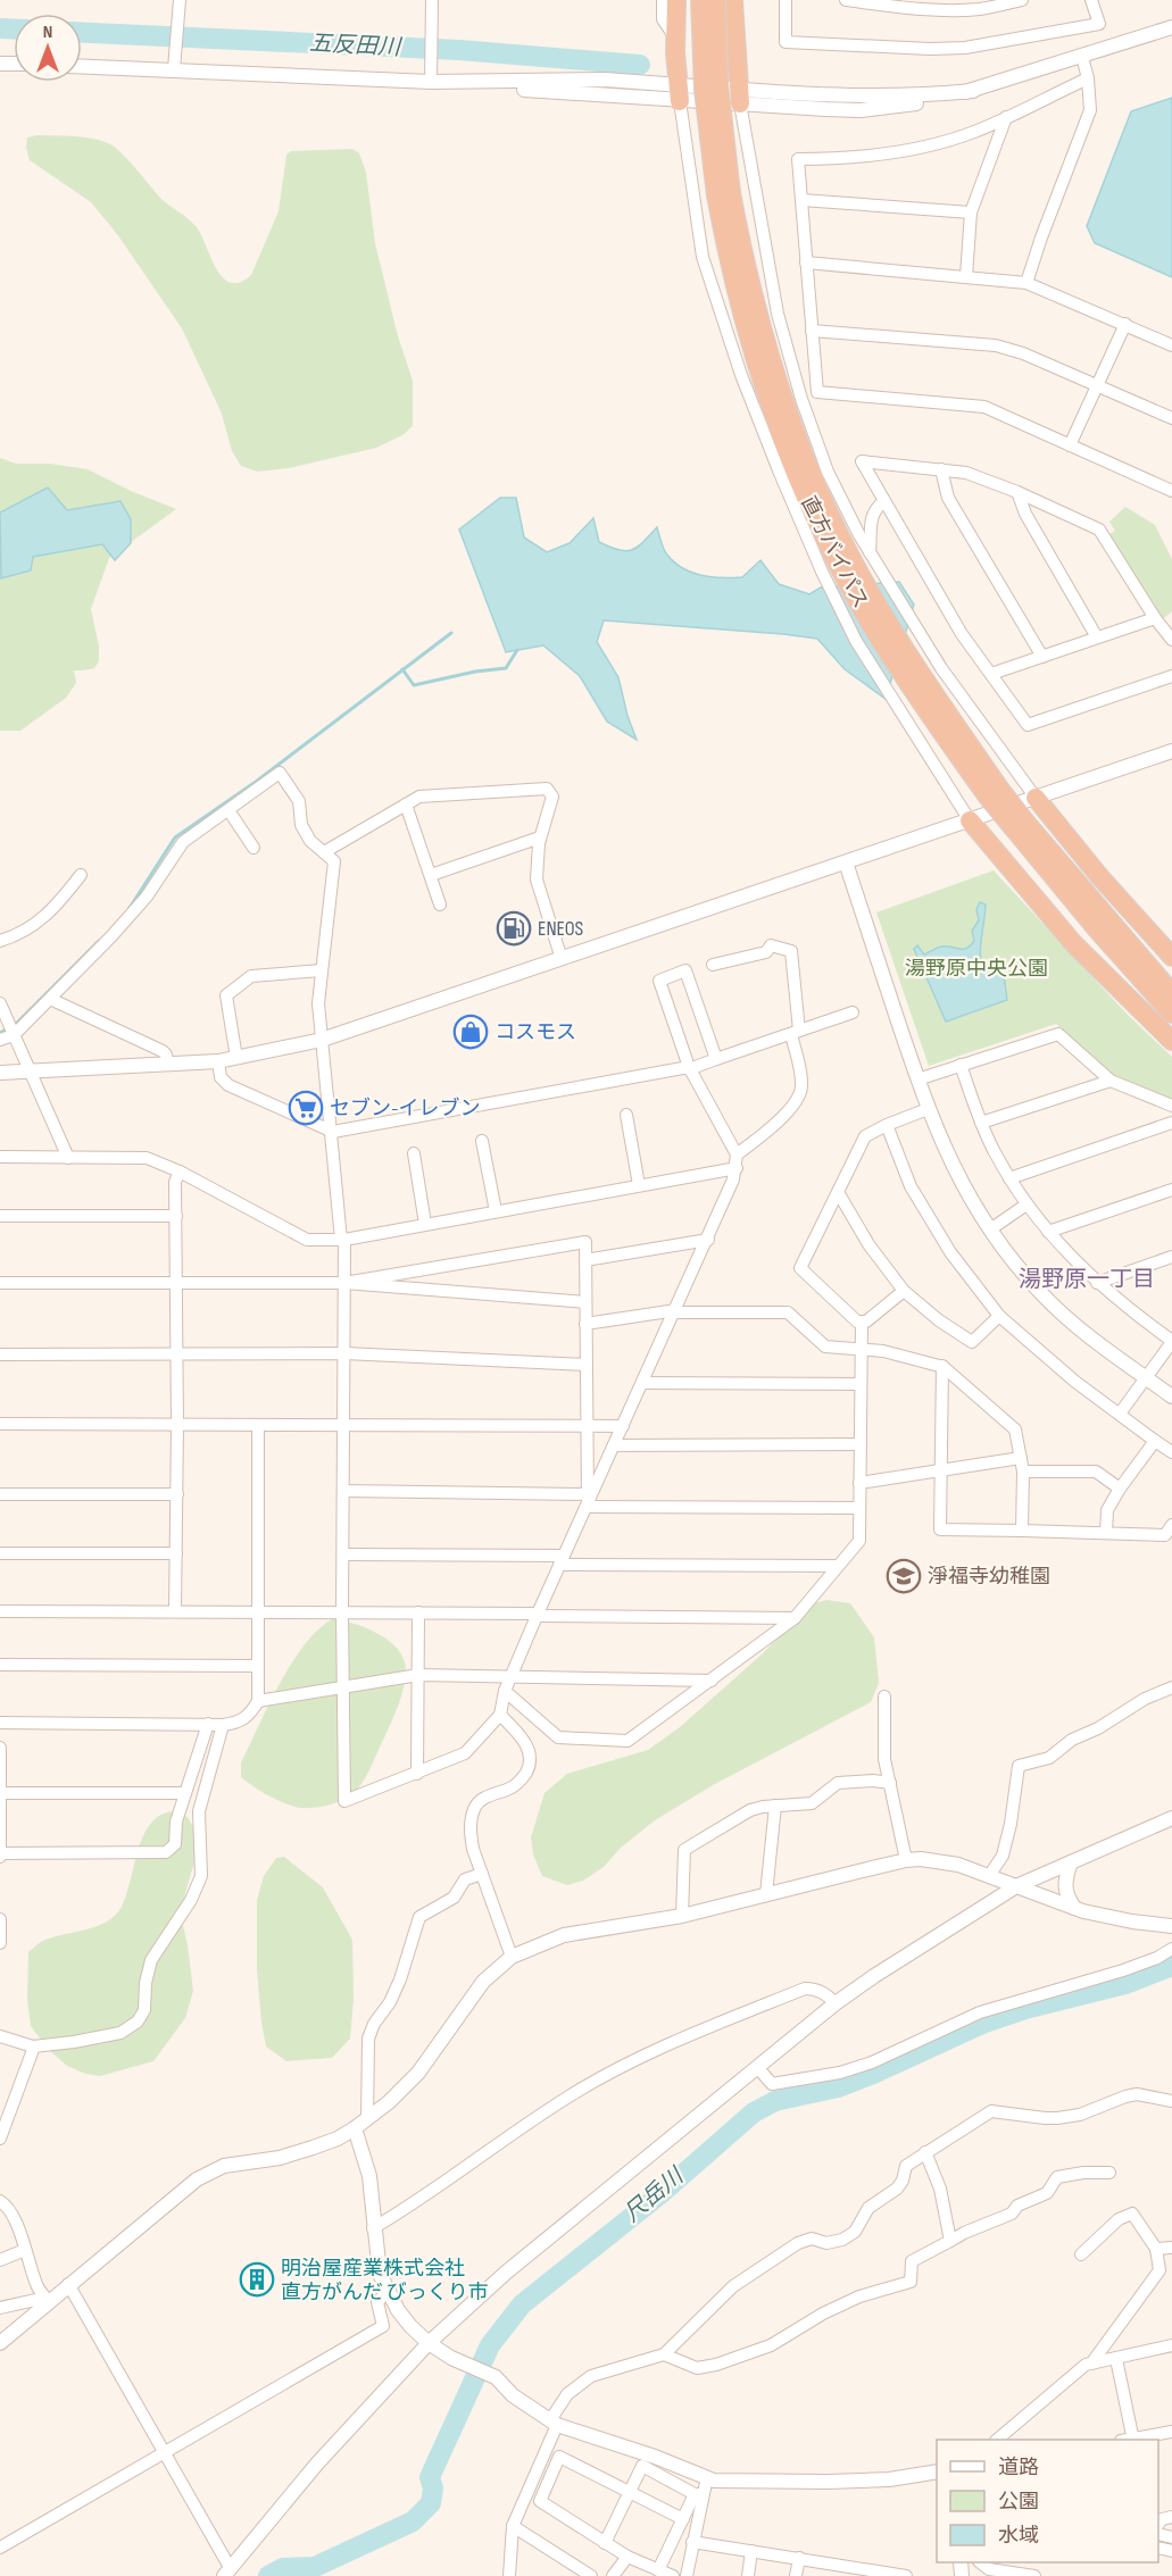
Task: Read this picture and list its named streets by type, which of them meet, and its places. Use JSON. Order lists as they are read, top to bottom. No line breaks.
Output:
{"streets":{"highway":["直方バイパス"]},"districts":["湯野原一丁目"],"water":["五反田川","尺岳川"],"parks":["湯野原中央公園"],"places":{"fuel station":["ENEOS"],"shop":["コスモス"],"supermarket":["セブン-イレブン"],"school or university":["淨福寺幼稚園"],"building":["明治屋産業株式会社 直方がんだ びっくり市"]},"legend":["道路","公園","水域"],"north":"top"}
